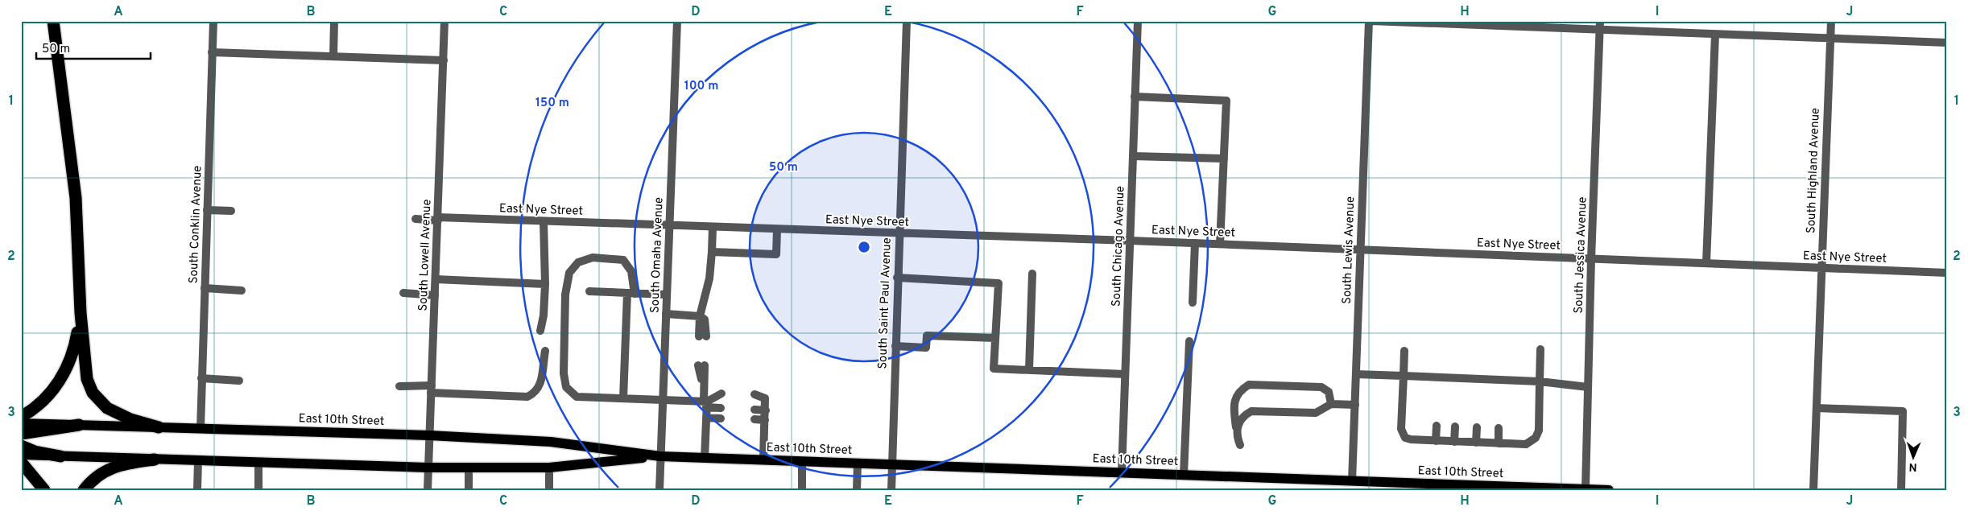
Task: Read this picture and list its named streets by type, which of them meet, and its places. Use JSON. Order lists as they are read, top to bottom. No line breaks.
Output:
{"streets":{"main road":["East 10th Street"],"street":["South Highland Avenue","East Nye Street","South Conklin Avenue","South Chicago Avenue","South Lewis Avenue","South Lowell Avenue","South Omaha Avenue","South Jessica Avenue","South Saint Paul Avenue"]},"crossings":[["South Highland Avenue","East Nye Street"],["East Nye Street","South Chicago Avenue"],["East Nye Street","South Lewis Avenue"],["East Nye Street","South Lowell Avenue"],["East Nye Street","South Omaha Avenue"],["East Nye Street","South Jessica Avenue"],["East Nye Street","South Saint Paul Avenue"],["South Conklin Avenue","East 10th Street"],["South Chicago Avenue","East 10th Street"],["South Lewis Avenue","East 10th Street"],["South Lowell Avenue","East 10th Street"],["South Omaha Avenue","East 10th Street"],["South Jessica Avenue","East 10th Street"],["South Saint Paul Avenue","East 10th Street"]],"scale_bar":"50 m","north":"bottom","grid":{"columns":["A","B","C","D","E","F","G","H","I","J"],"rows":["1","2","3"]},"rings":["100 m","150 m","50 m"]}
